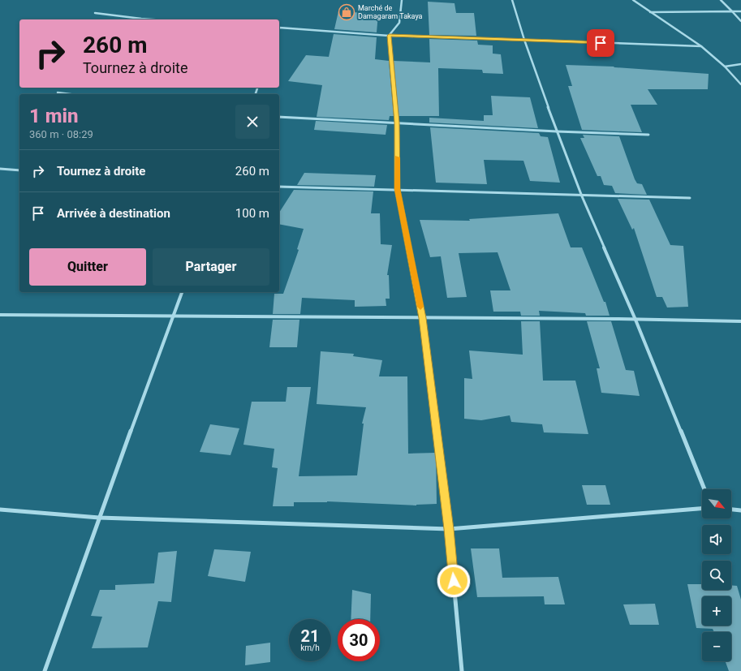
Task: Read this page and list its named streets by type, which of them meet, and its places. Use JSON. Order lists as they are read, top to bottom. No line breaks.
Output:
{"places":{"shop":["Marché de Damagaram Takaya"]},"north":"bottom right","page":{"turn":["260 m","Tournez à droite"],"heading":["1 min","360 m · 08:29"],"list":[{"name":"Tournez à droite","value":"260 m"},{"name":"Arrivée à destination","value":"100 m"}],"buttons":["Quitter","Partager"],"map_buttons":["+","−"],"speed":"21 km/h","limit":"30"}}
